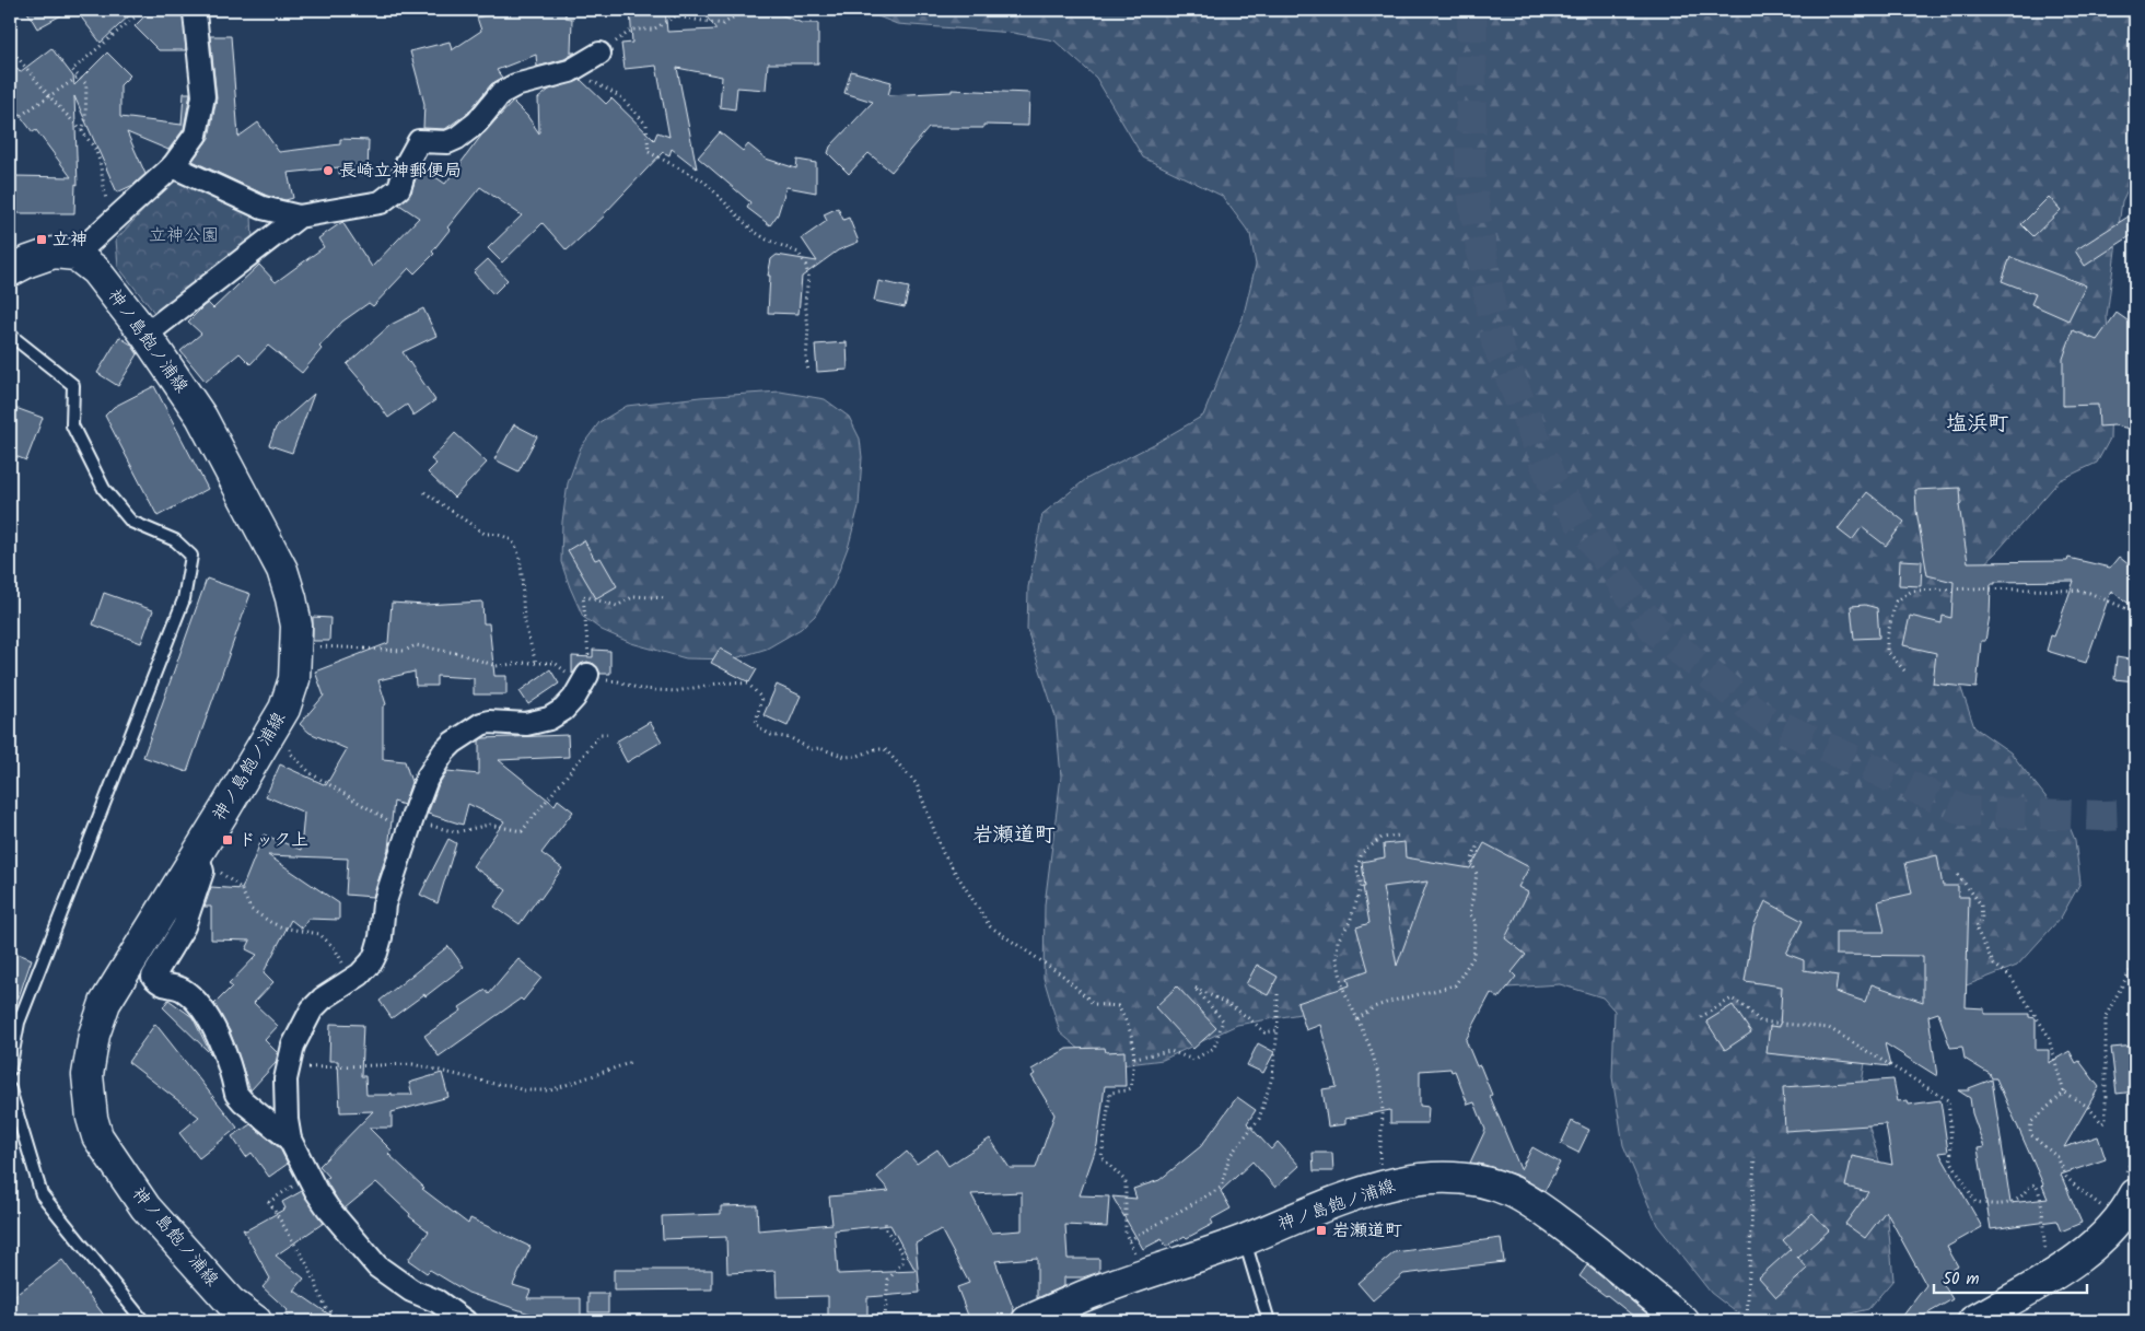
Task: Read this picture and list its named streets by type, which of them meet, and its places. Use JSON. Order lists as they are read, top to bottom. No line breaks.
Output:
{"streets":{"main road":["神ノ島飽ノ浦線"]},"districts":["塩浜町","岩瀬道町"],"parks":["立神公園"],"places":{"other":["長崎立神郵便局"],"transit":["立神","ドック上","岩瀬道町"]},"scale_bar":"50 m"}
